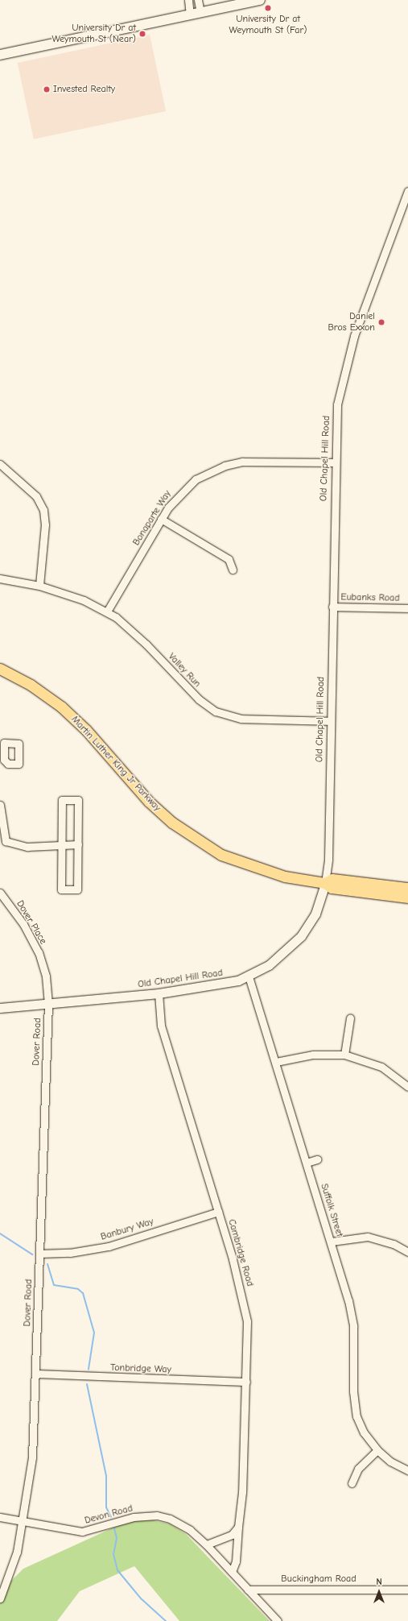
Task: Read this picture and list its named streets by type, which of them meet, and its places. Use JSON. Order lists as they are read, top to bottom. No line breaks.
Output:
{"streets":{"main road":["Martin Luther King Jr Parkway"],"street":["Old Chapel Hill Road","Bonaparte Way","Eubanks Road","Valley Run","Dover Place","Dover Road","Suffolk Street","Banbury Way","Cambridge Road","Tonbridge Way","Devon Road","Buckingham Road"]},"crossings":[["Old Chapel Hill Road","Bonaparte Way"],["Old Chapel Hill Road","Eubanks Road"],["Old Chapel Hill Road","Valley Run"],["Old Chapel Hill Road","Martin Luther King Jr Parkway"],["Old Chapel Hill Road","Dover Place"],["Old Chapel Hill Road","Dover Road"],["Old Chapel Hill Road","Suffolk Street"],["Old Chapel Hill Road","Cambridge Road"],["Bonaparte Way","Valley Run"],["Dover Place","Dover Road"],["Dover Road","Banbury Way"],["Dover Road","Tonbridge Way"],["Dover Road","Devon Road"],["Banbury Way","Cambridge Road"],["Cambridge Road","Tonbridge Way"],["Cambridge Road","Devon Road"],["Devon Road","Buckingham Road"]],"places":["University Dr at Weymouth St (Far)","University Dr at Weymouth St (Near)","Invested Realty","Daniel Bros Exxon"],"north":"top"}
